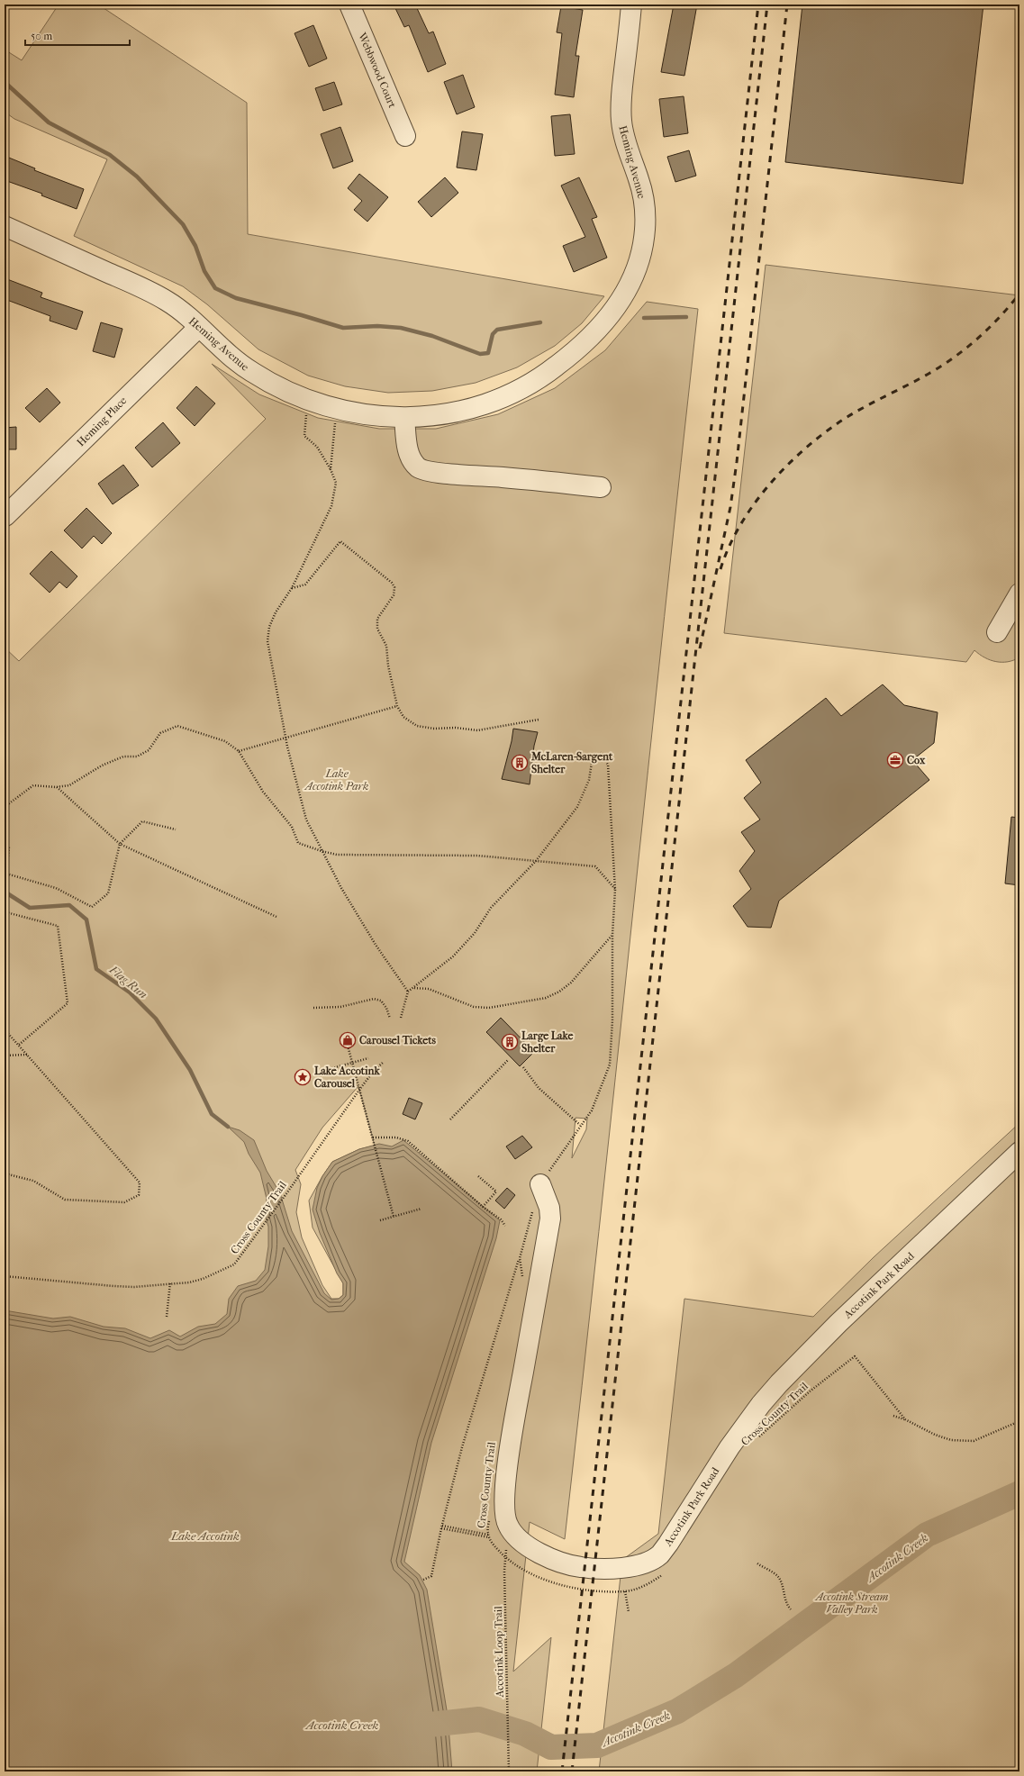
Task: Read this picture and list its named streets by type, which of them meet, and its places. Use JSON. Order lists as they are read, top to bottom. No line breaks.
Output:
{"streets":{"street":["Webbwood Court","Heming Avenue","Heming Place","Accotink Park Road"],"path":["Cross County Trail","Accotink Loop Trail"]},"crossings":[["Heming Avenue","Heming Place"],["Cross County Trail","Accotink Loop Trail"],["Accotink Park Road","Accotink Loop Trail"]],"water":["Flag Run","Lake Accotink","Accotink Creek"],"parks":["Lake Accotink Park","Accotink Stream Valley Park"],"places":{"office":["Cox"],"building":["McLaren-Sargent Shelter","Large Lake Shelter"],"shop":["Carousel Tickets"],"place":["Lake Accotink Carousel"]},"scale_bar":"50 m"}
